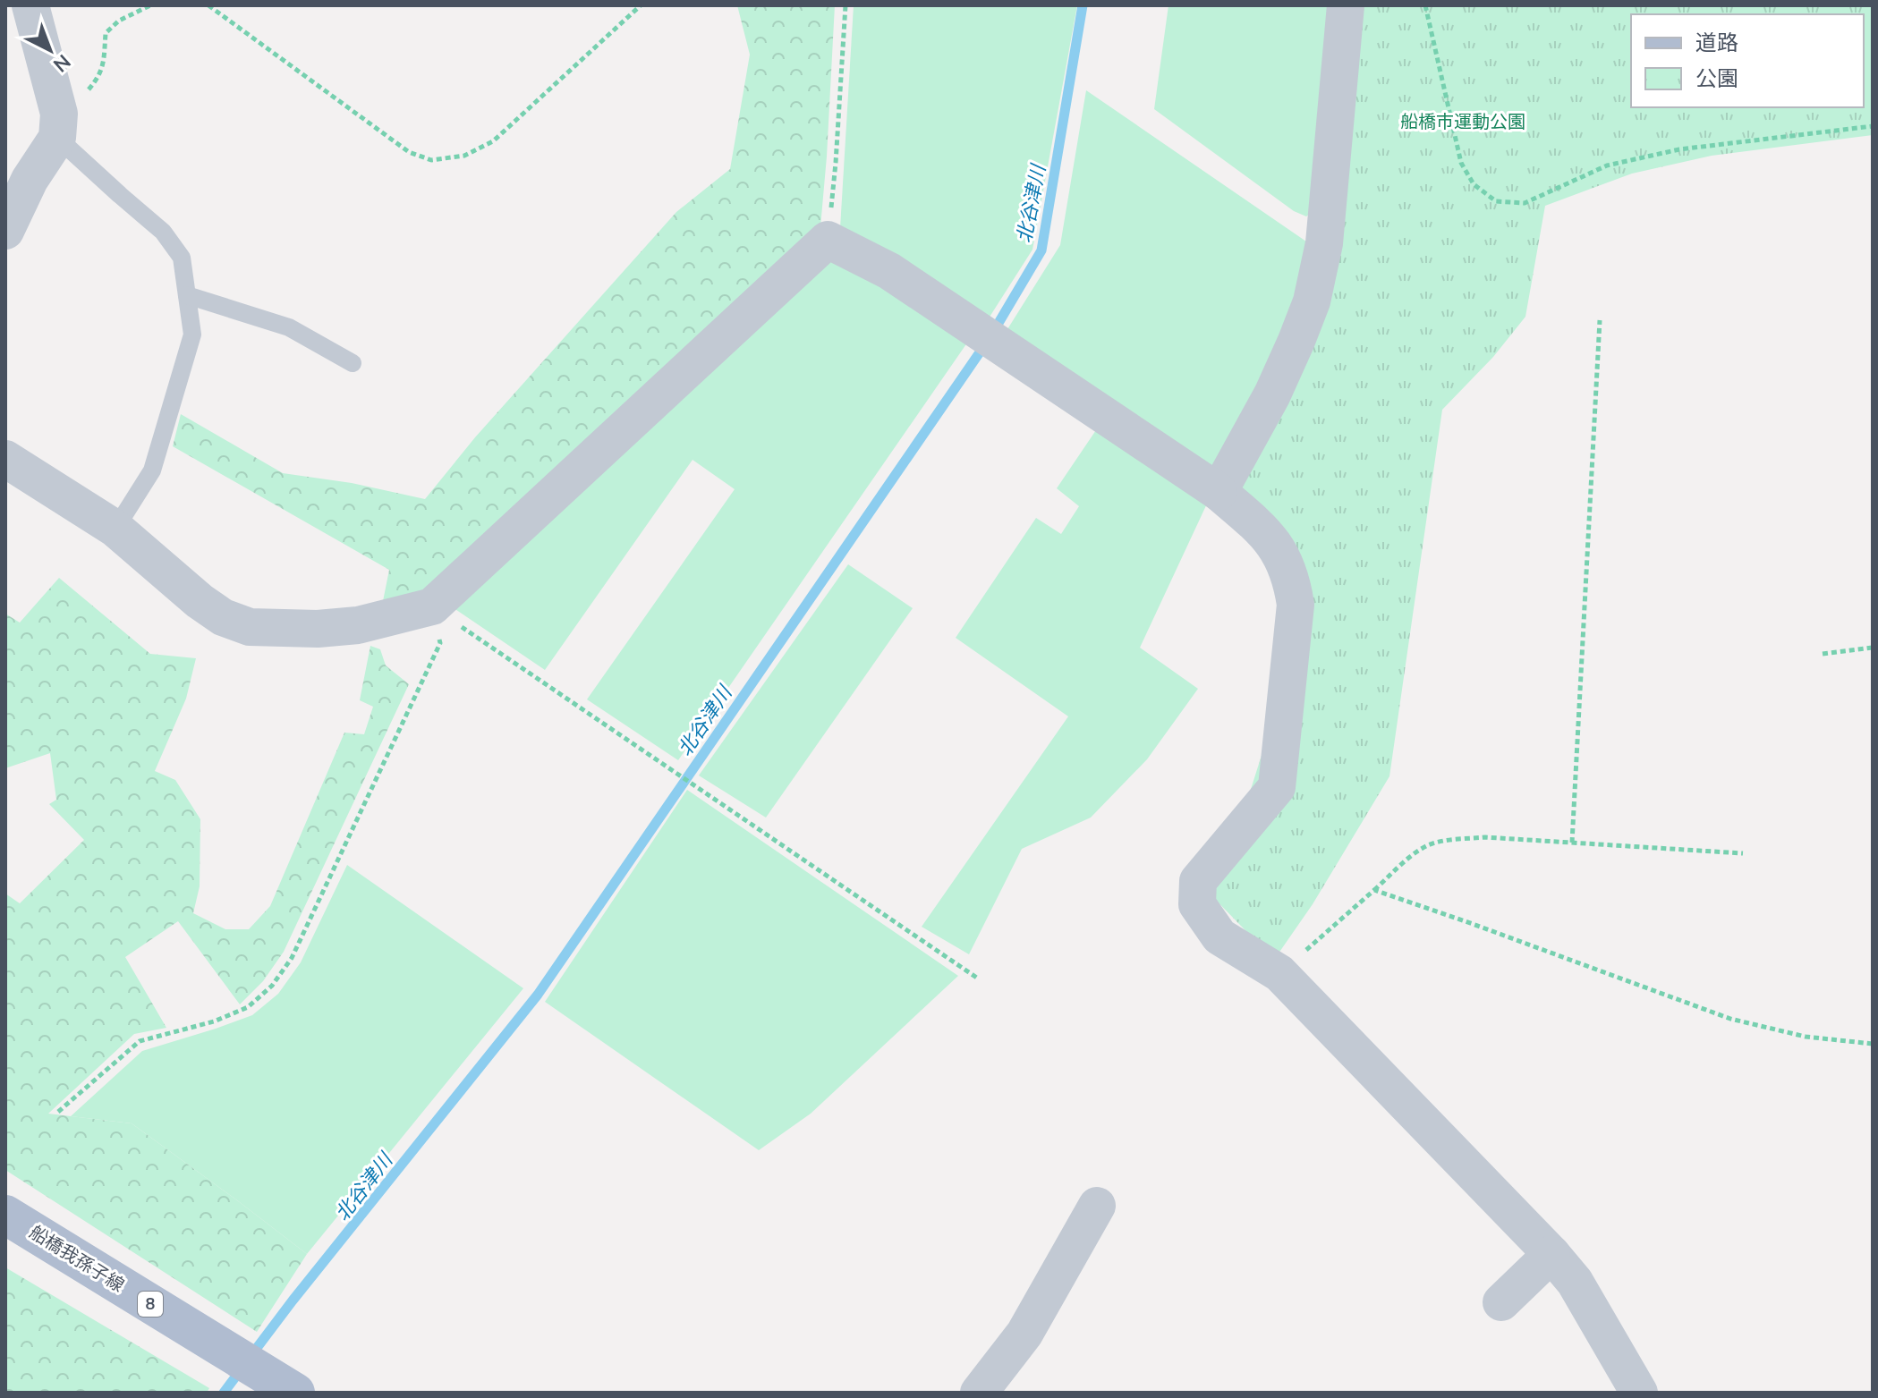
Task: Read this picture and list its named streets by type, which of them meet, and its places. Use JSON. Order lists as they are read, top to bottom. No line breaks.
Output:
{"streets":{"main road":["船橋我孫子線","8"]},"water":["北谷津川"],"parks":["船橋市運動公園"],"legend":["道路","公園"],"north":"bottom right"}
